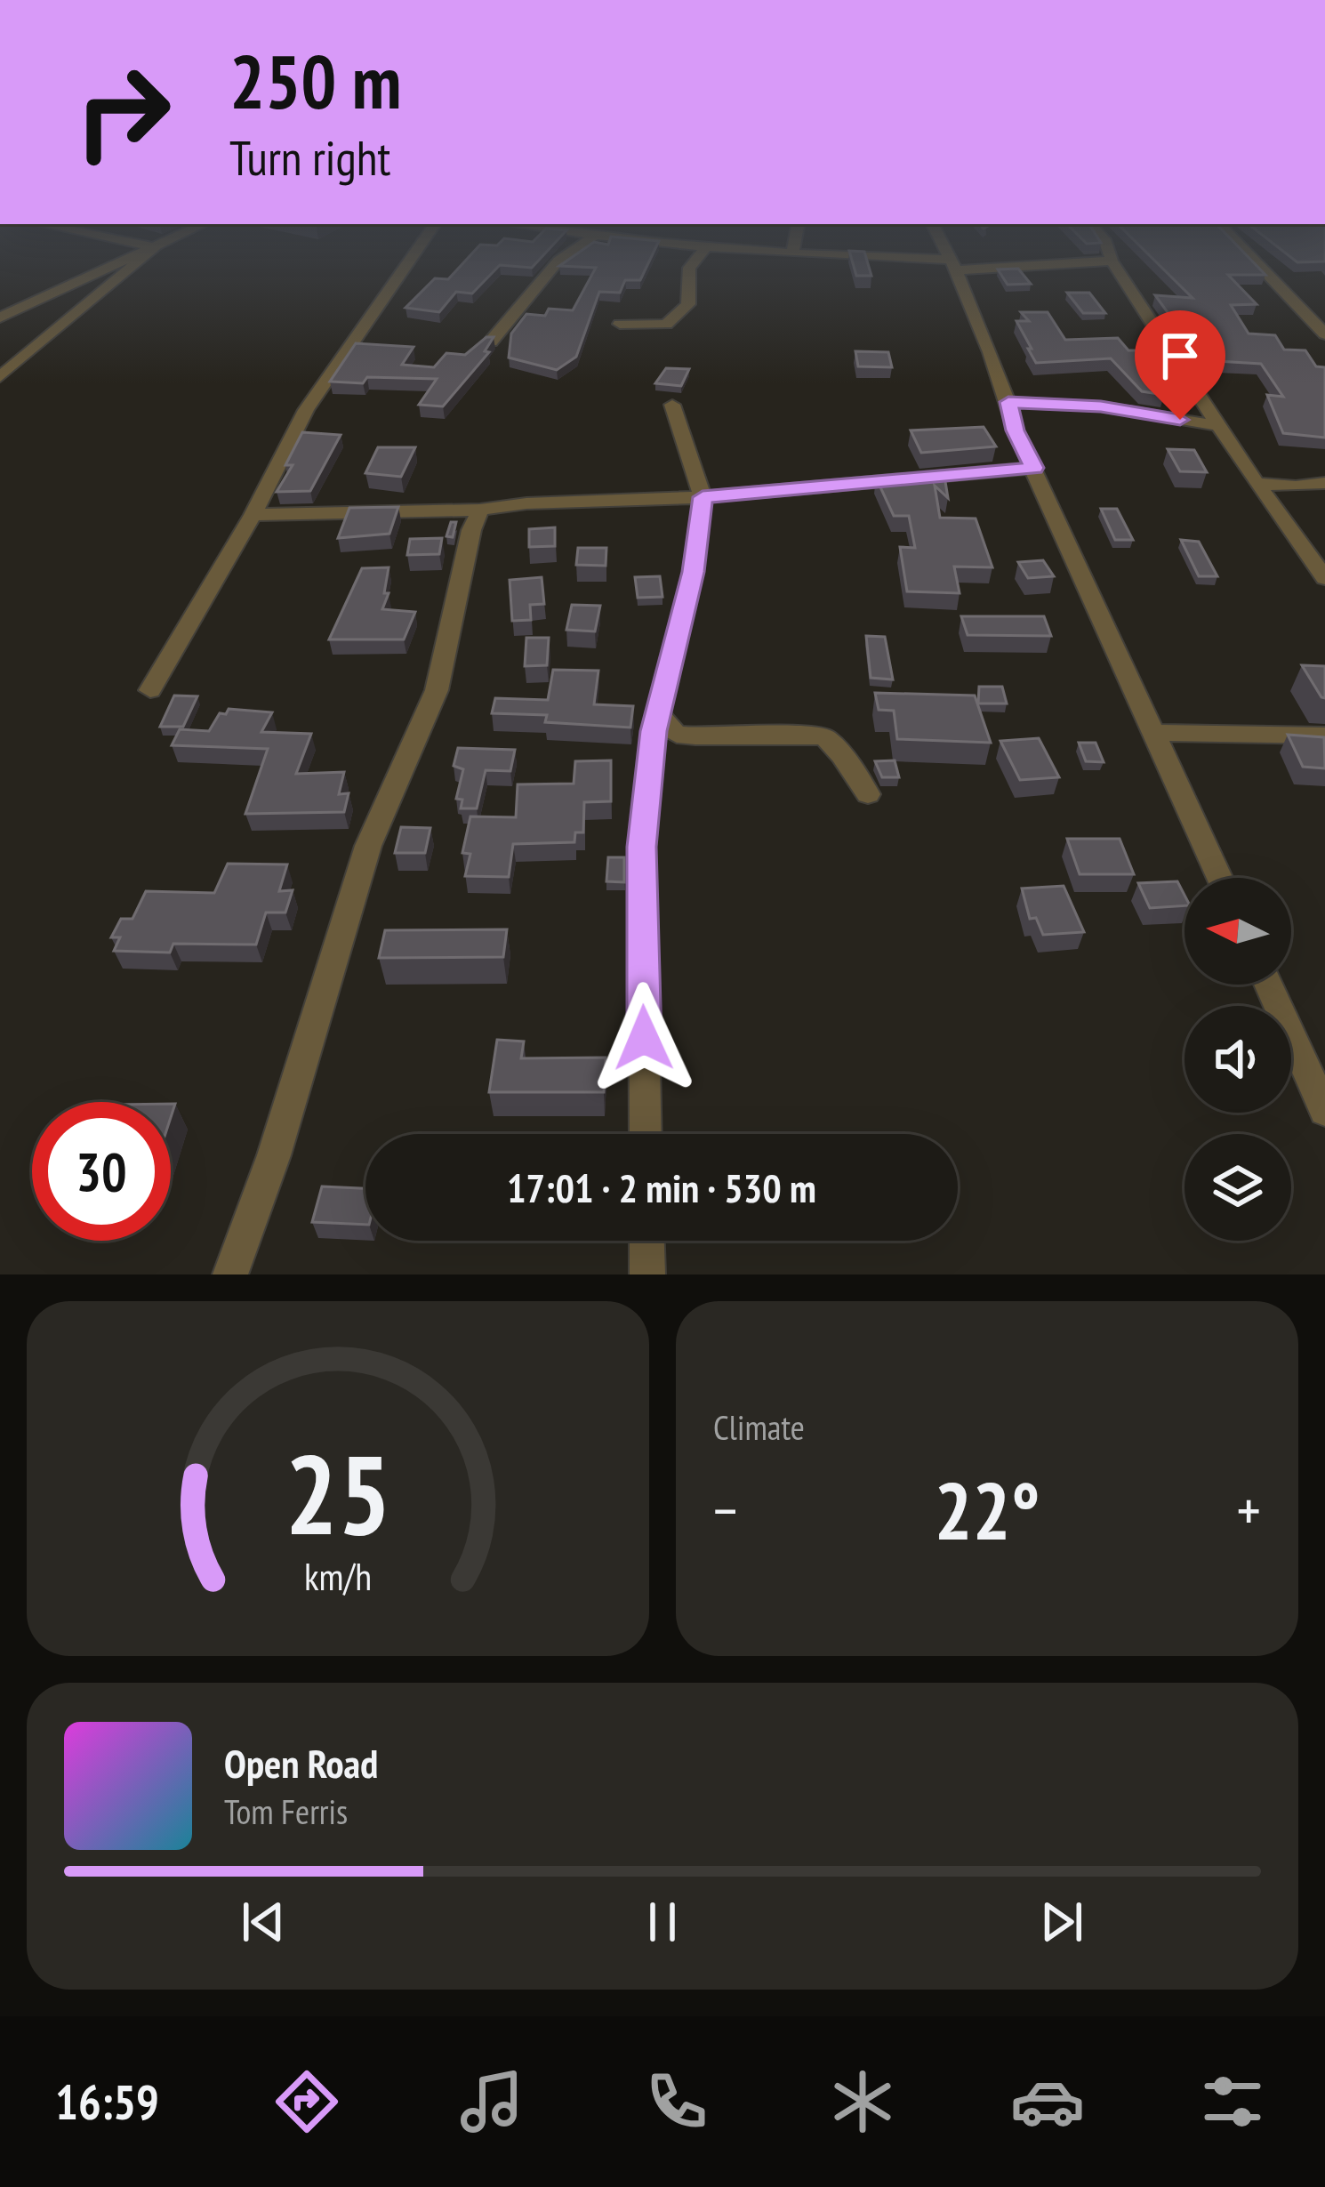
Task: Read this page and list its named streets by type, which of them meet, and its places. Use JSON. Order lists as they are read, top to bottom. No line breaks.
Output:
{"north":"left","page":{"turn":["250 m","Turn right"],"limit":"30","trip":"17:01 · 2 min · 530 m","tile":"Climate","heat":["−","22°","+"],"song":["Open Road","Tom Ferris"],"tabs":"16:59","gauge":["25","km/h"]}}
